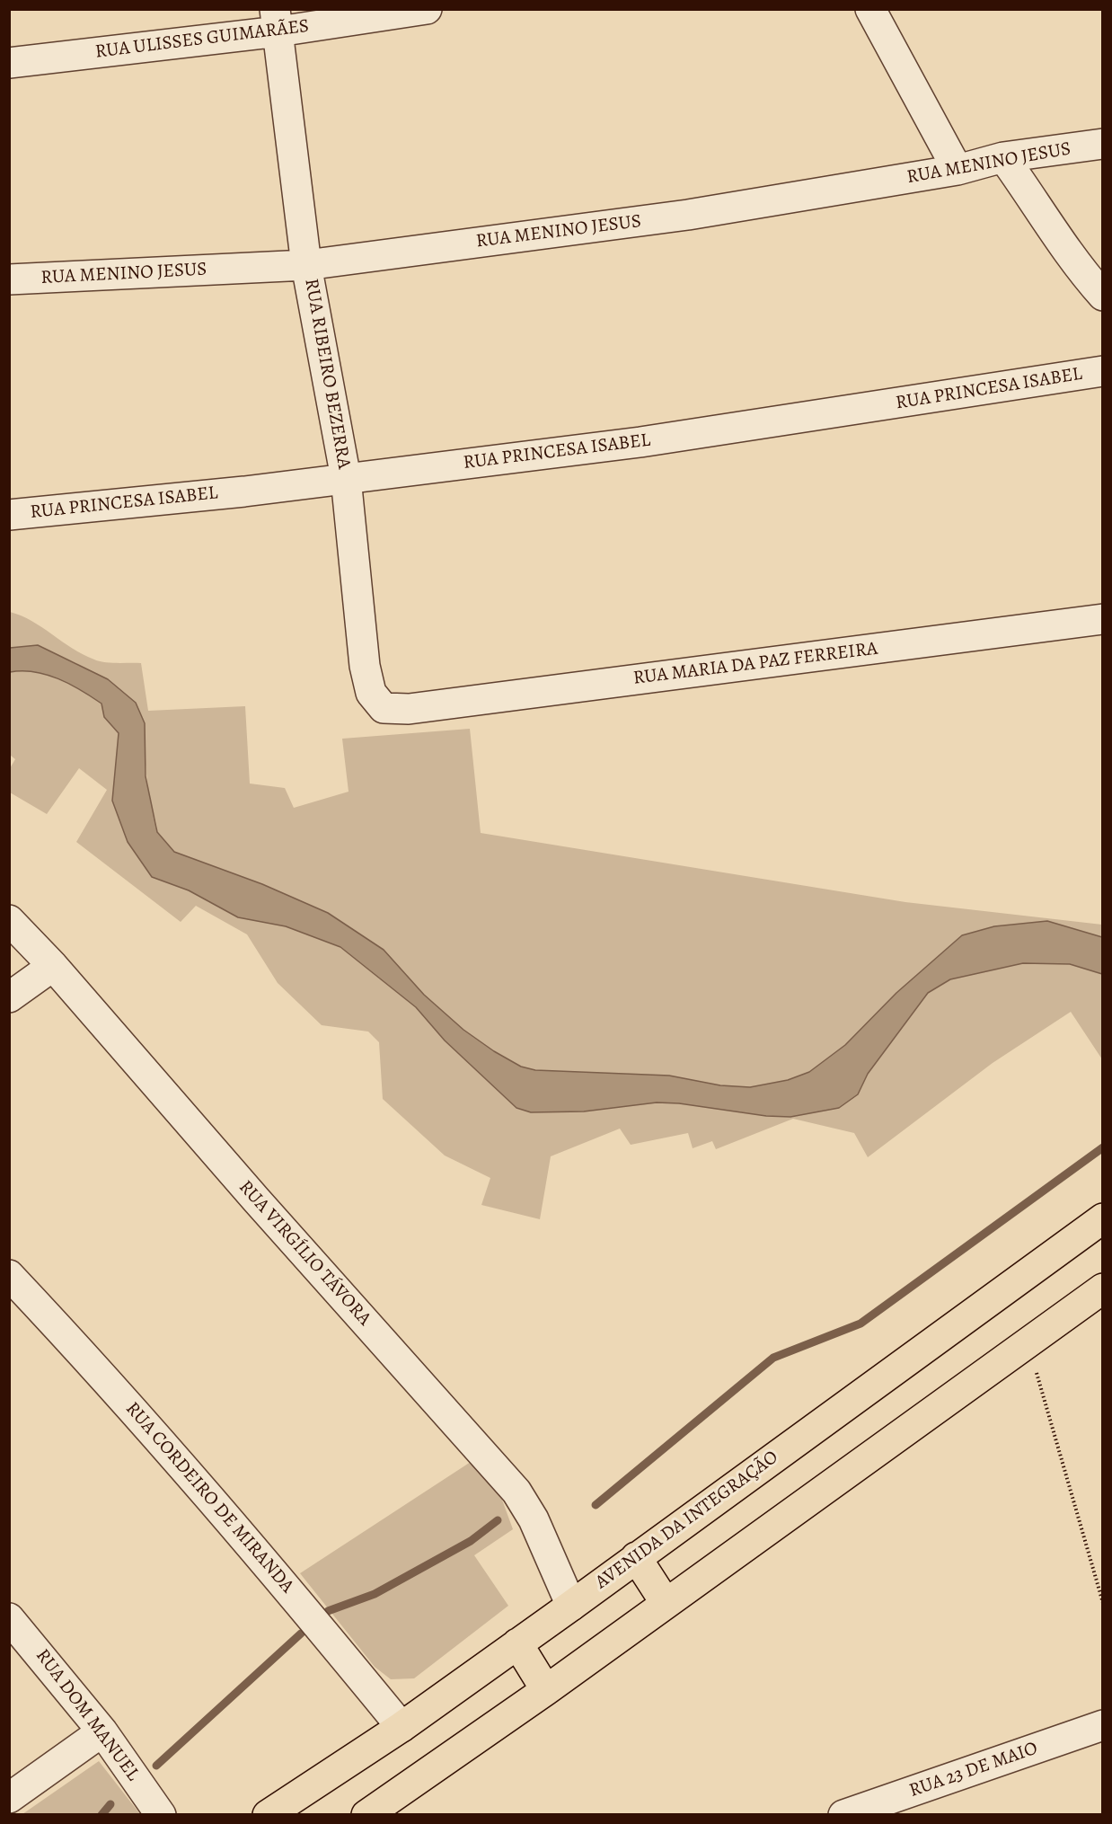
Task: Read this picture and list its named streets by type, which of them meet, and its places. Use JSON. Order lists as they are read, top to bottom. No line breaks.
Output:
{"streets":{"main road":["AVENIDA DA INTEGRAÇÃO"],"street":["RUA ULISSES GUIMARÃES","RUA MENINO JESUS","RUA RIBEIRO BEZERRA","RUA PRINCESA ISABEL","RUA MARIA DA PAZ FERREIRA","RUA VIRGÍLIO TÁVORA","RUA CORDEIRO DE MIRANDA","RUA DOM MANUEL","RUA 23 DE MAIO"]},"crossings":[["RUA ULISSES GUIMARÃES","RUA RIBEIRO BEZERRA"],["RUA MENINO JESUS","RUA RIBEIRO BEZERRA"],["RUA RIBEIRO BEZERRA","RUA PRINCESA ISABEL"],["RUA RIBEIRO BEZERRA","RUA MARIA DA PAZ FERREIRA"],["RUA VIRGÍLIO TÁVORA","AVENIDA DA INTEGRAÇÃO"],["RUA CORDEIRO DE MIRANDA","AVENIDA DA INTEGRAÇÃO"]]}
